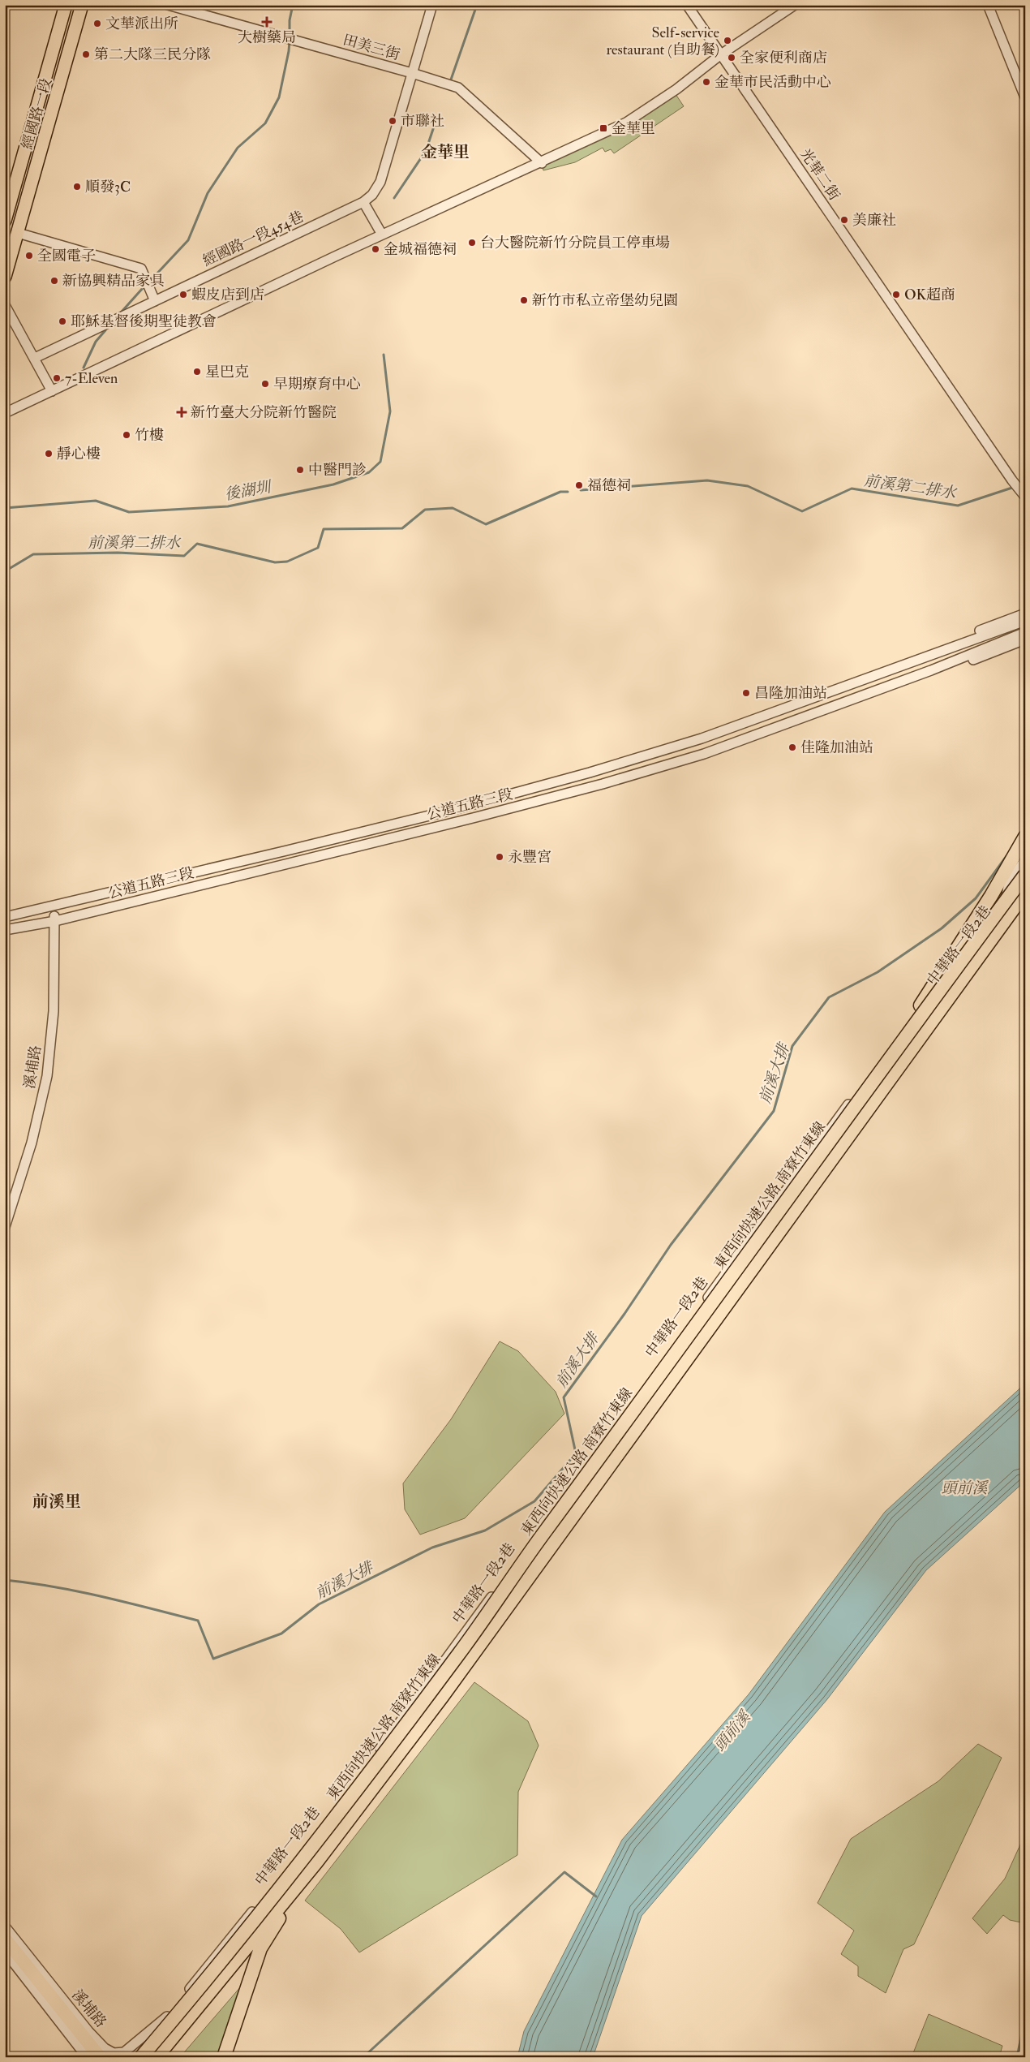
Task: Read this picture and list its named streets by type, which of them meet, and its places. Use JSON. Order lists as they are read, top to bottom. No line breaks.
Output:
{"streets":{"highway":["東西向快速公路 南寮竹東線"],"main road":["經國路一段"],"street":["田美三街","光華二街","經國路一段454巷","公道五路三段","中華路一段2巷","溪埔路"]},"crossings":[["公道五路三段","溪埔路"],["中華路一段2巷","溪埔路"],["中華路一段2巷","東西向快速公路 南寮竹東線"]],"districts":["金華里","前溪里"],"water":["前溪第二排水","後湖圳","前溪大排","頭前溪"],"places":{"health":["大樹藥局","新竹臺大分院新竹醫院"],"other":["文華派出所","Self-service restaurant (自助餐)","第二大隊三民分隊","全家便利商店","金華市民活動中心","市聯社","順發3C","美廉社","台大醫院新竹分院員工停車場","金城福德祠","全國電子","新協興精品家具","蝦皮店到店","OK超商","新竹市私立帝堡幼兒園","耶穌基督後期聖徒教會","星巴克","7-Eleven","早期療育中心","竹樓","靜心樓","中醫門診","福德祠","昌隆加油站","佳隆加油站","永豐宮"],"transit":["金華里"]}}
